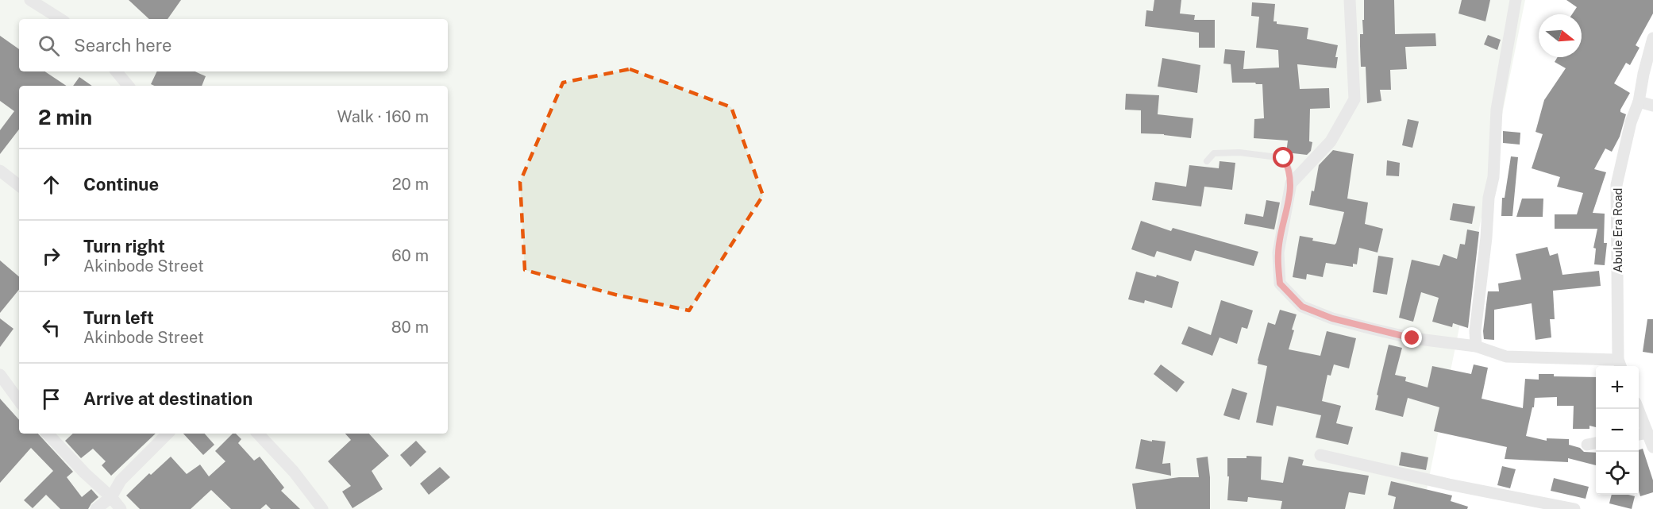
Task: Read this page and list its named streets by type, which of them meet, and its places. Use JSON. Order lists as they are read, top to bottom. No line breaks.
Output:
{"streets":{"street":["Abule Era Road"]},"north":"right","page":{"search":"Search here","heading":["2 min","Walk · 160 m"],"list":[["Continue","20 m"],["Turn right","Akinbode Street","60 m"],["Turn left","Akinbode Street","80 m"],"Arrive at destination"],"map_buttons":["+","−"]}}
